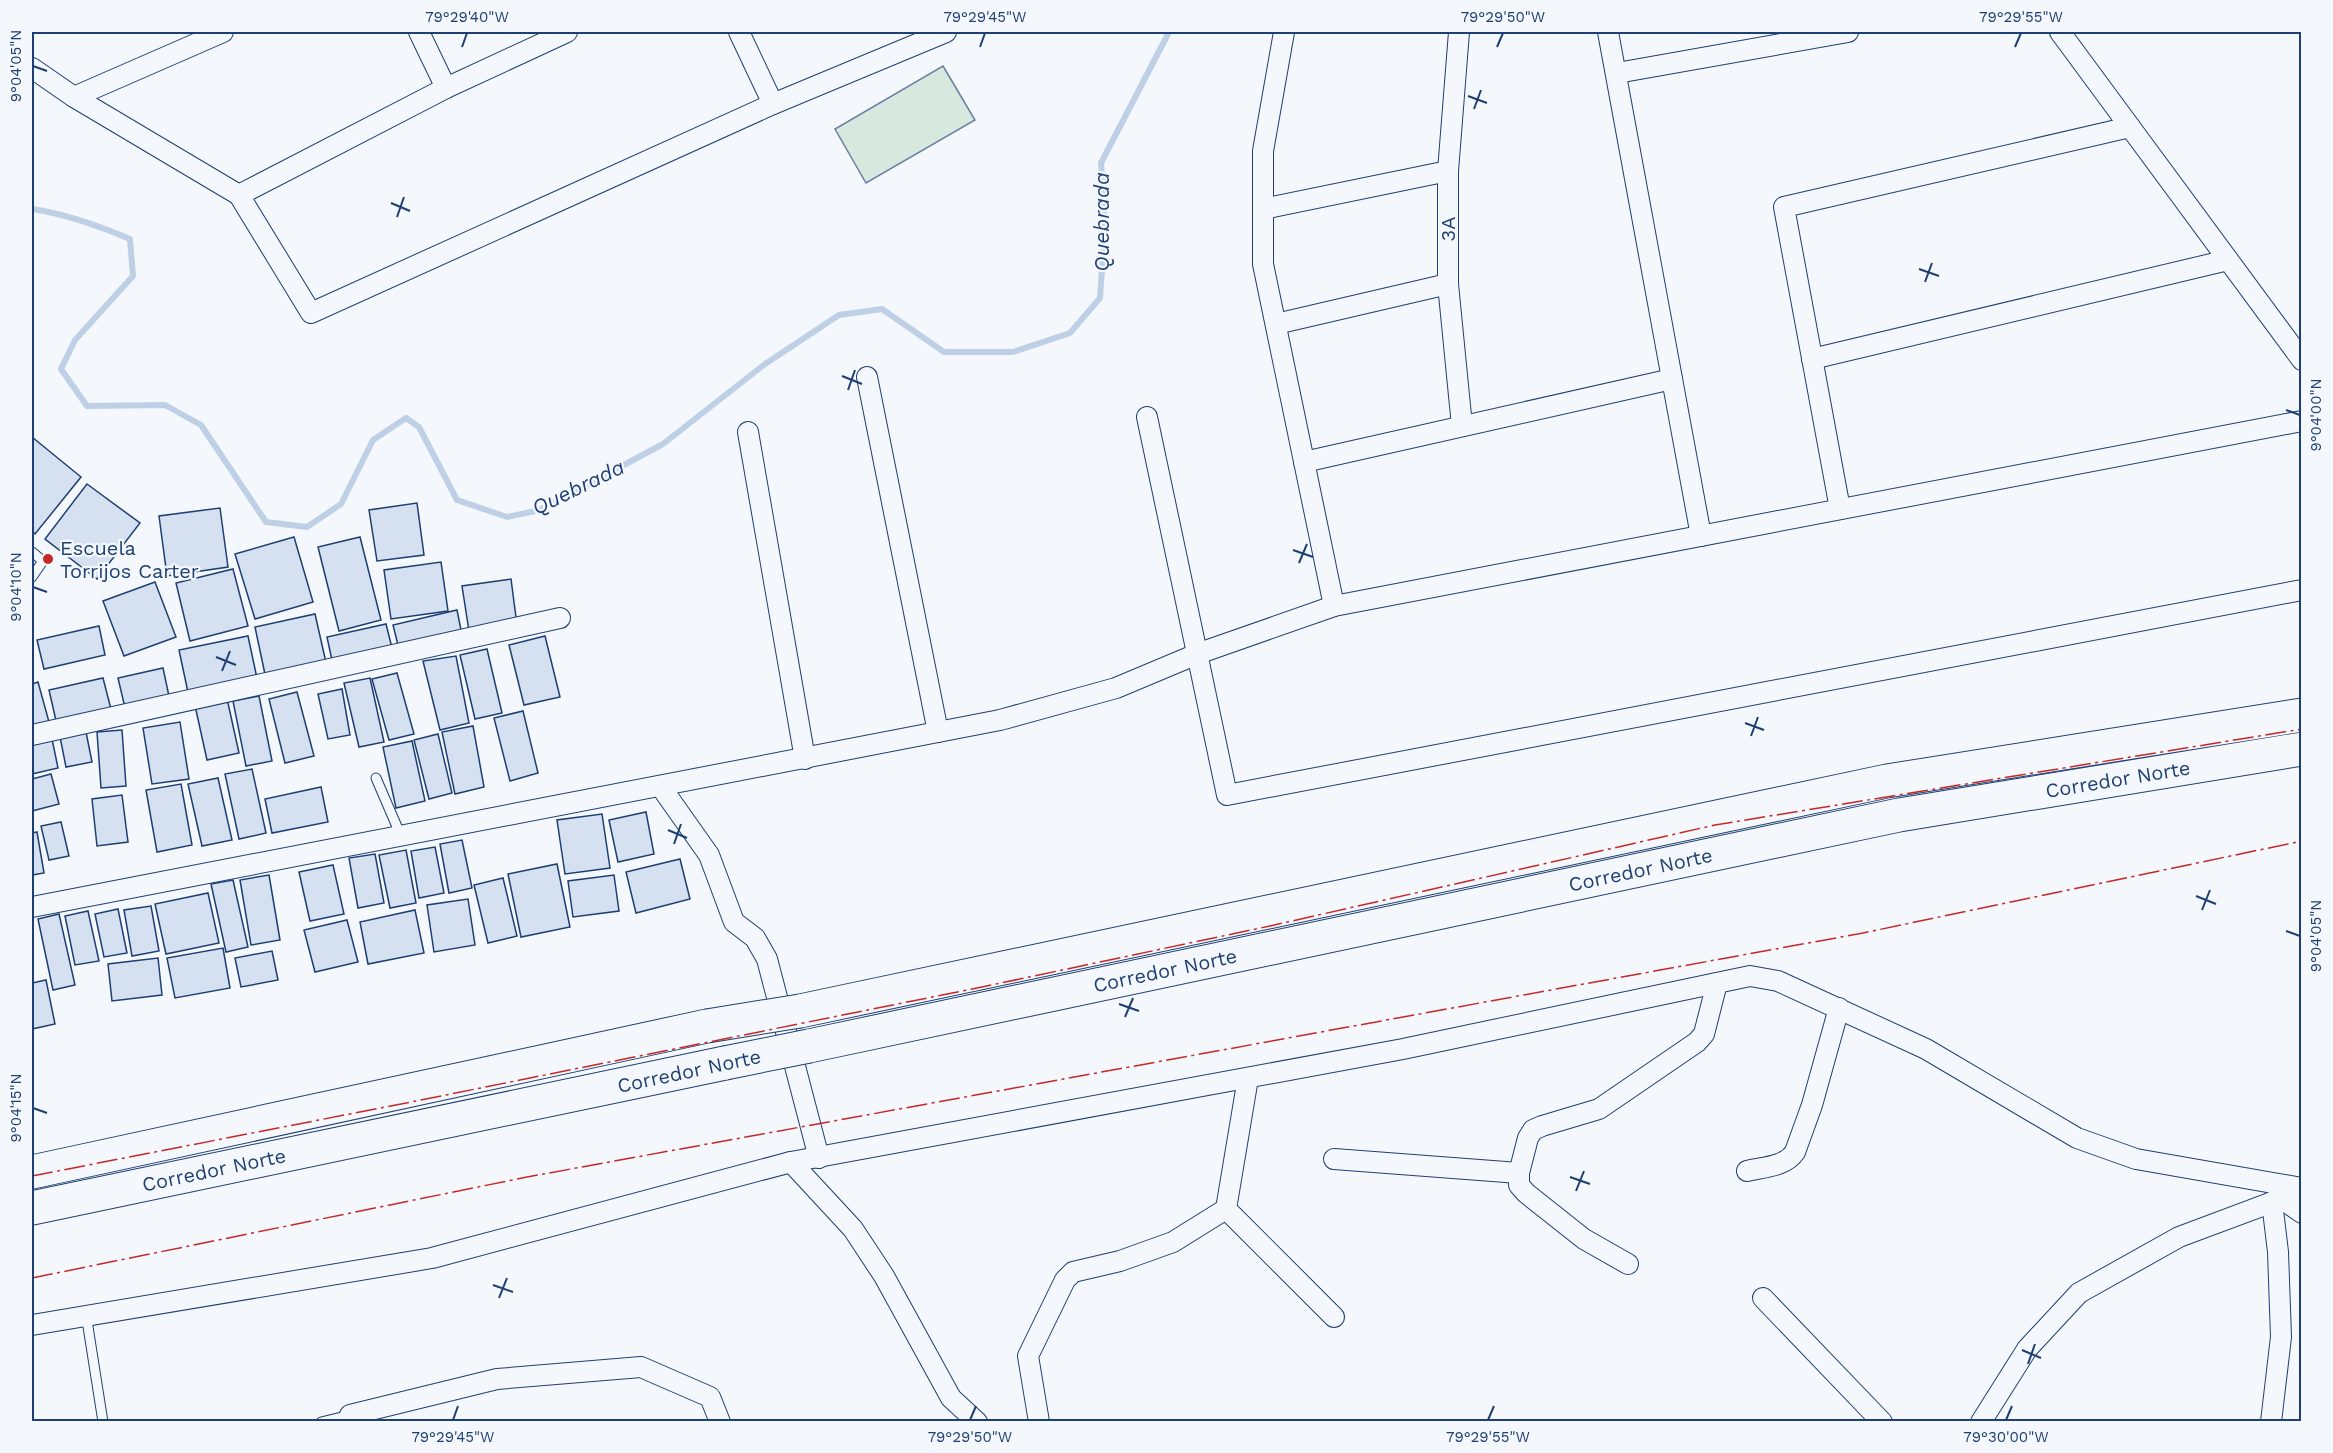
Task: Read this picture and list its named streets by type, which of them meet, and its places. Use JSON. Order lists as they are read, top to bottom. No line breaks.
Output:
{"streets":{"highway":["Corredor Norte"],"street":["3A"]},"water":["Quebrada"],"places":["Escuela Torrijos Carter"],"coordinates":["79°29'40\"W","79°29'45\"W","79°29'50\"W","79°29'55\"W","9°04'05\"N","9°04'00\"N","9°04'10\"N","9°04'15\"N","79°30'00\"W"]}
